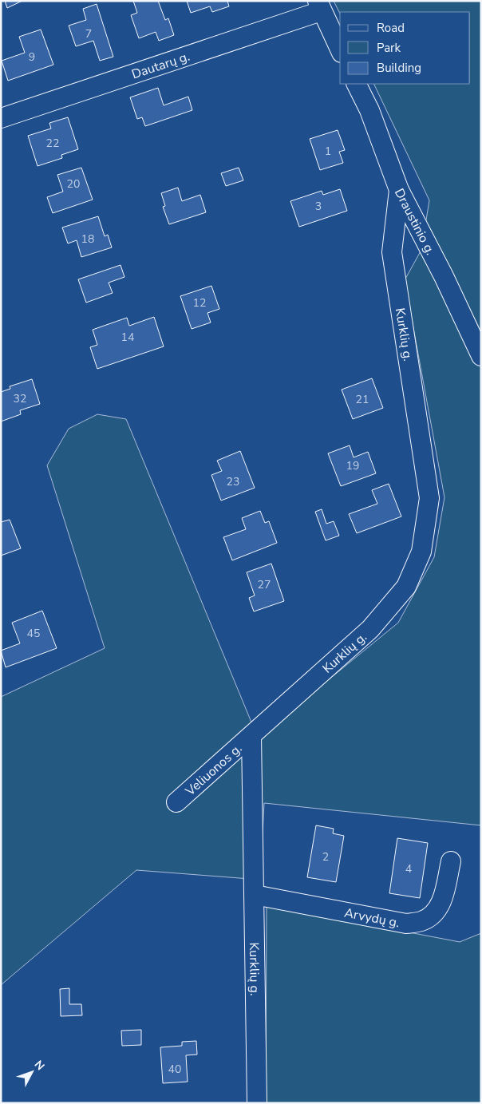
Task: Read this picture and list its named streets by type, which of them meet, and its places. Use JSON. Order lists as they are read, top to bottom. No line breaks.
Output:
{"streets":{"street":["Dautarų g.","Draustinio g.","Kurklių g.","Veliuonos g.","Arvydų g."]},"crossings":[["Draustinio g.","Kurklių g."],["Kurklių g.","Veliuonos g."],["Kurklių g.","Arvydų g."]],"house_numbers":["7","9","22","1","20","3","18","12","14","32","21","19","23","27","45","2","4","40"],"legend":["Road","Park","Building"],"north":"top right"}
